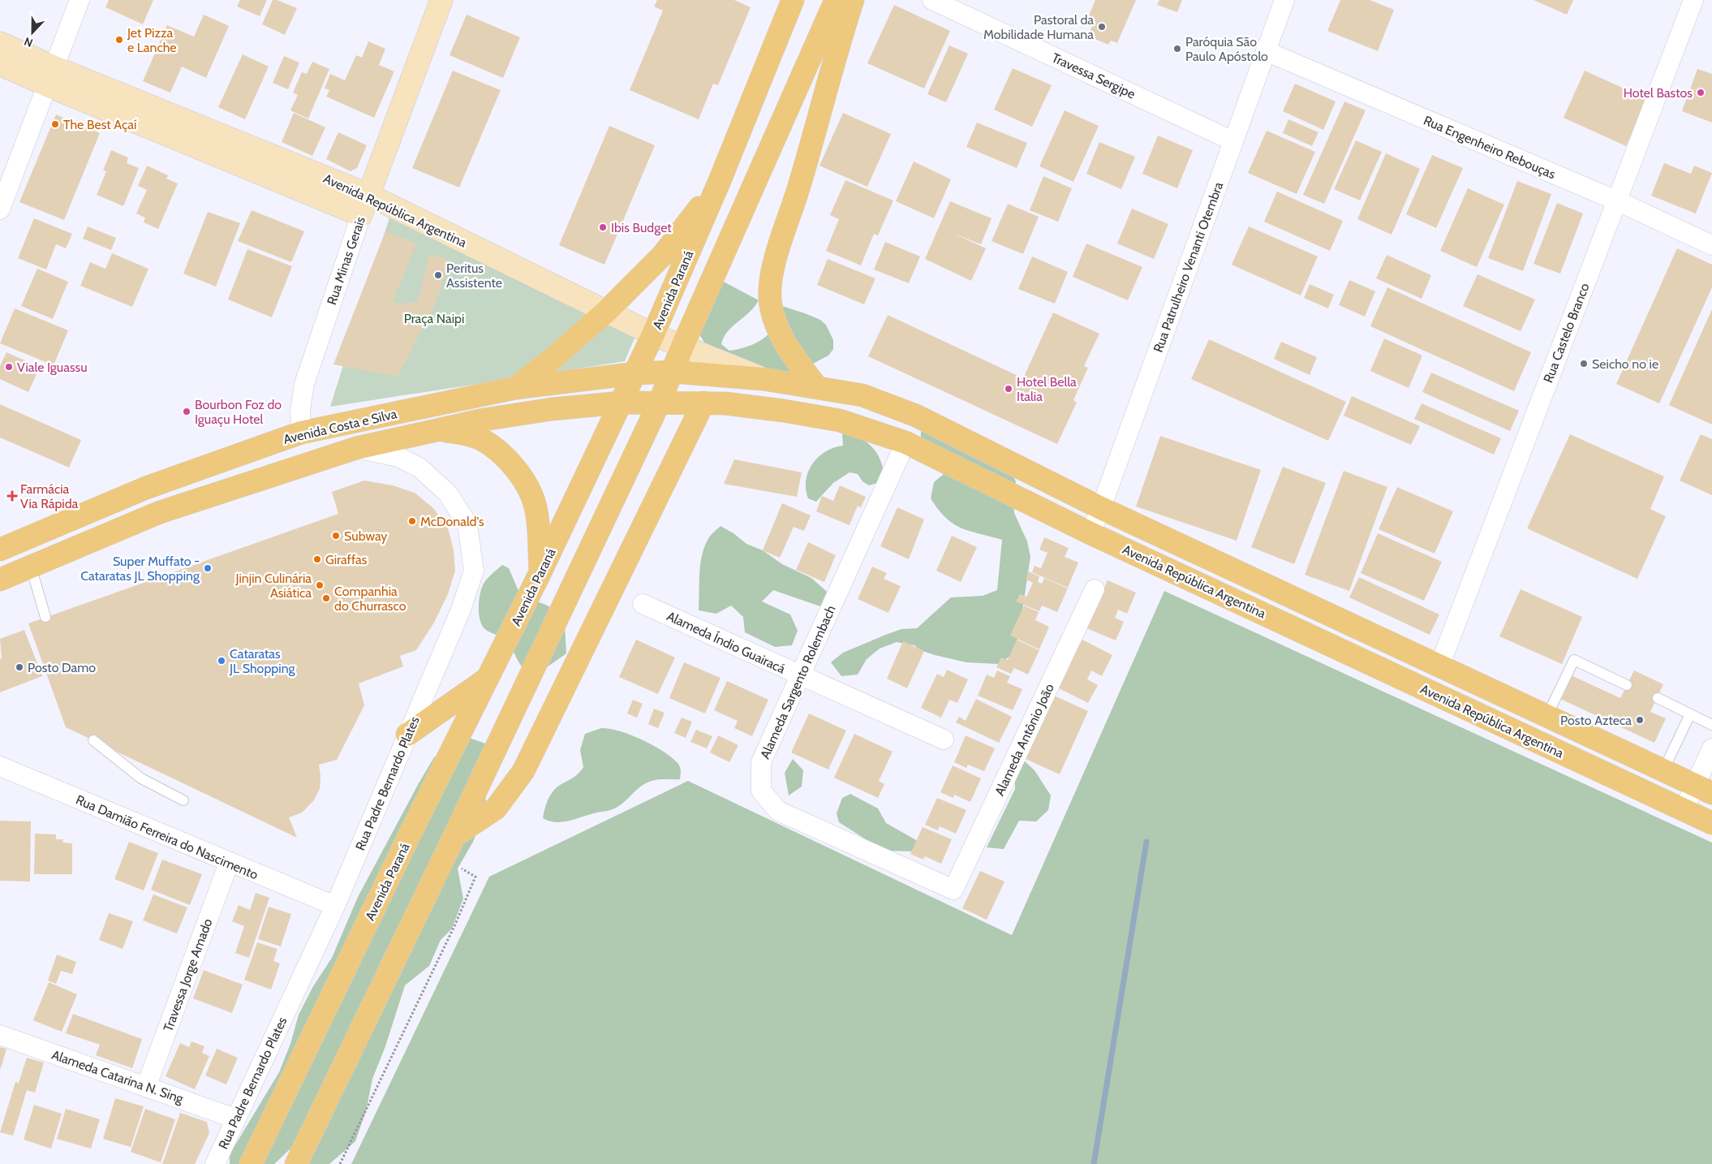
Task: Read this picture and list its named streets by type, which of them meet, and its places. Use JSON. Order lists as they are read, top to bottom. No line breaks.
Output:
{"streets":{"main road":["Avenida República Argentina","Rua Minas Gerais","Avenida Paraná","Avenida Costa e Silva"],"street":["Travessa Sergipe","Rua Engenheiro Rebouças","Rua Patrulheiro Venanti Otembra","Rua Castelo Branco","Alameda Índio Guairacá","Alameda Sargento Rolembach","Alameda Antônio João","Rua Padre Bernardo Plates","Rua Damião Ferreira do Nascimento","Travessa Jorge Amado","Alameda Catarina N. Sing"]},"crossings":[["Travessa Sergipe","Rua Patrulheiro Venanti Otembra"],["Rua Engenheiro Rebouças","Rua Patrulheiro Venanti Otembra"],["Rua Engenheiro Rebouças","Rua Castelo Branco"],["Avenida República Argentina","Rua Minas Gerais"],["Avenida República Argentina","Rua Patrulheiro Venanti Otembra"],["Avenida República Argentina","Avenida Paraná"],["Avenida República Argentina","Rua Castelo Branco"],["Avenida República Argentina","Avenida Costa e Silva"],["Avenida República Argentina","Alameda Sargento Rolembach"],["Rua Minas Gerais","Avenida Costa e Silva"],["Avenida Paraná","Avenida Costa e Silva"],["Avenida Costa e Silva","Rua Padre Bernardo Plates"],["Alameda Índio Guairacá","Alameda Sargento Rolembach"],["Alameda Sargento Rolembach","Alameda Antônio João"],["Rua Padre Bernardo Plates","Rua Damião Ferreira do Nascimento"],["Rua Padre Bernardo Plates","Alameda Catarina N. Sing"],["Rua Damião Ferreira do Nascimento","Travessa Jorge Amado"],["Travessa Jorge Amado","Alameda Catarina N. Sing"]],"parks":["Praça Naipi"],"places":{"other":["Pastoral da Mobilidade Humana","Jet Pizza e Lanche","Paróquia São Paulo Apóstolo","Hotel Bastos","The Best Açaí","Ibis Budget","Peritus Assistente","Seicho no ie","Viale Iguassu","Hotel Bella Italia","Bourbon Foz do Iguaçu Hotel","McDonald's","Subway","Giraffas","Super Muffato - Cataratas JL Shopping","Jinjin Culinária Asiática","Companhia do Churrasco","Cataratas JL Shopping","Posto Damo","Posto Azteca"],"health":["Farmácia Via Rápida"]},"north":"bottom"}
